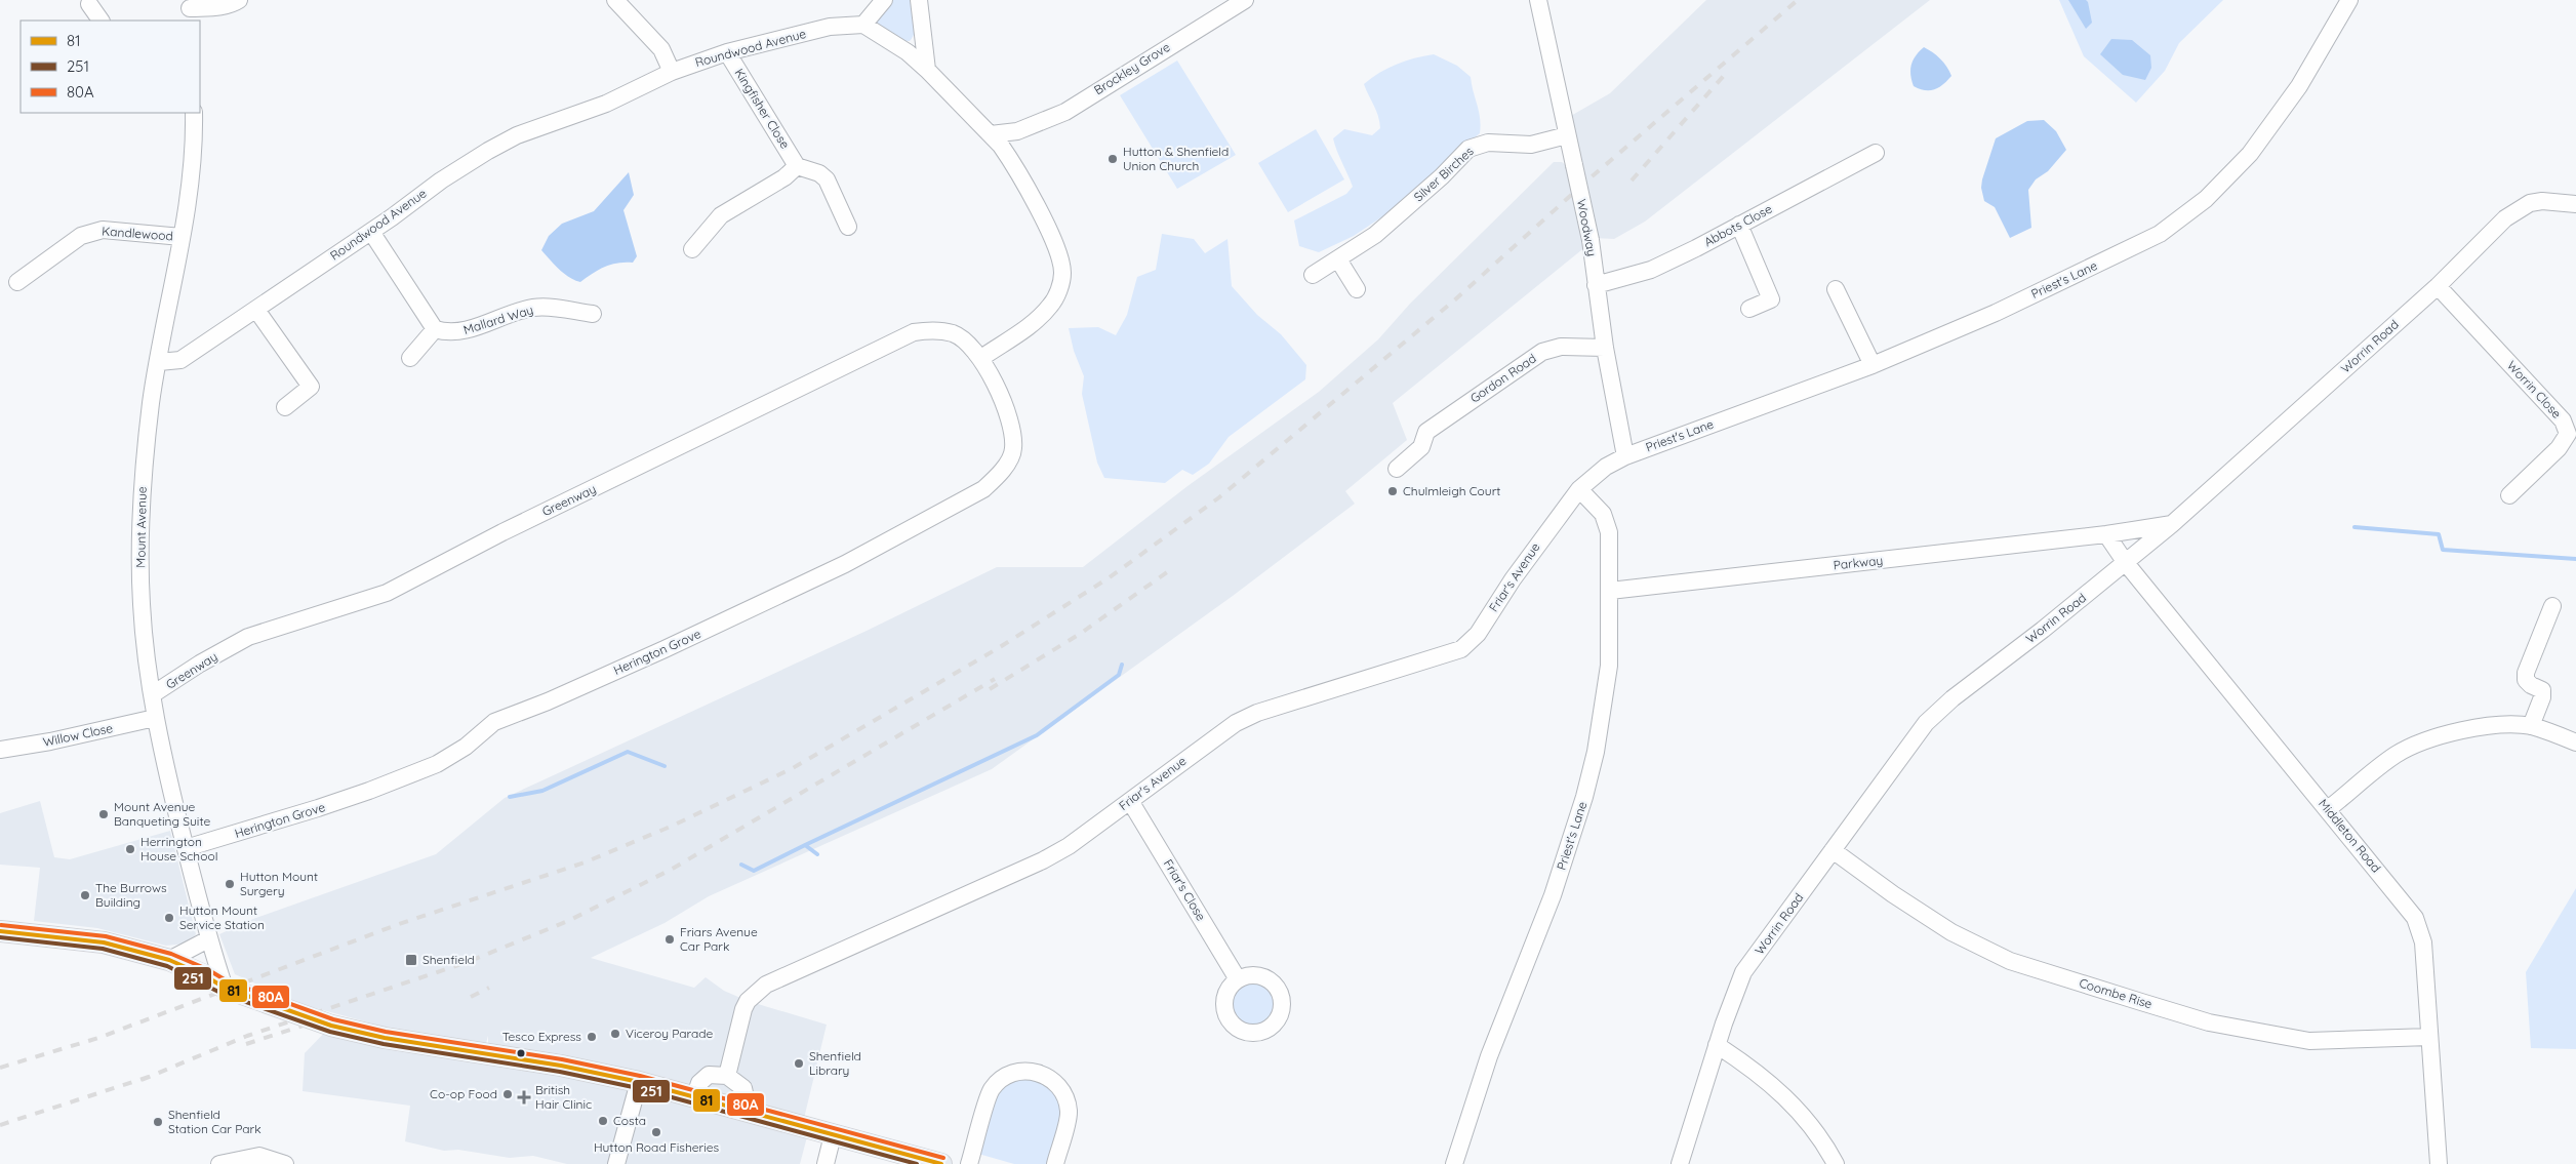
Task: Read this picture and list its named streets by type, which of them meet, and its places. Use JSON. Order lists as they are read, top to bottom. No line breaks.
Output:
{"streets":{"street":["Roundwood Avenue","Brockley Grove","Kingfisher Close","Silver Birches","Abbots Close","Woodway","Kandlewood","Priest's Lane","Mallard Way","Worrin Road","Gordon Road","Worrin Close","Greenway","Mount Avenue","Parkway","Friar's Avenue","Herington Grove","Willow Close","Middleton Road","Friar's Close","Coombe Rise"]},"crossings":[["Roundwood Avenue","Kingfisher Close"],["Roundwood Avenue","Mount Avenue"],["Silver Birches","Woodway"],["Abbots Close","Woodway"],["Woodway","Priest's Lane"],["Woodway","Gordon Road"],["Kandlewood","Mount Avenue"],["Priest's Lane","Parkway"],["Priest's Lane","Friar's Avenue"],["Worrin Road","Worrin Close"],["Worrin Road","Parkway"],["Worrin Road","Middleton Road"],["Worrin Road","Coombe Rise"],["Greenway","Mount Avenue"],["Greenway","Herington Grove"],["Mount Avenue","Herington Grove"],["Mount Avenue","Willow Close"],["Friar's Avenue","Friar's Close"],["Middleton Road","Coombe Rise"]],"places":{"other":["Hutton & Shenfield Union Church","Chulmleigh Court","Mount Avenue Banqueting Suite","Herrington House School","Hutton Mount Surgery","The Burrows Building","Hutton Mount Service Station","Friars Avenue Car Park","Viceroy Parade","Tesco Express","Shenfield Library","Co-op Food","Costa","Shenfield Station Car Park","Hutton Road Fisheries"],"transit":["Shenfield"],"health":["British Hair Clinic"]},"lines":["transit line 80A","transit line 81","transit line 251"],"legend":["81","251","80A"]}
